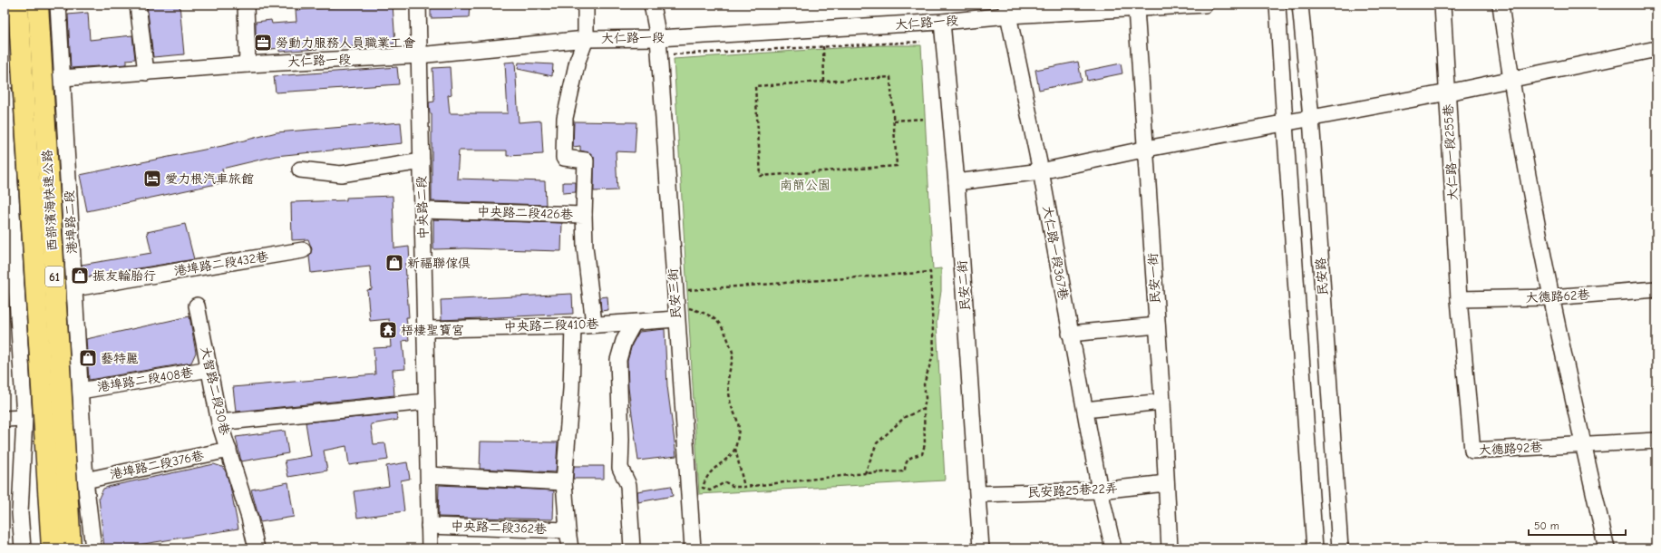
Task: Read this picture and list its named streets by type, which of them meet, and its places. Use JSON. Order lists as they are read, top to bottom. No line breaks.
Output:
{"streets":{"highway":["西部濱海快速公路","61"],"street":["大仁路一段","大仁路一段255巷","中央路二段","中央路二段426巷","港埠路二段","大仁路一段367巷","港埠路二段432巷","民安路","民安一街","民安二街","民安三街","大德路62巷","中央路二段410巷","港埠路二段408巷","大智路二段30巷","大德路92巷","港埠路二段376巷","民安路25巷22弄","中央路二段362巷"]},"crossings":[["大仁路一段","中央路二段"],["大仁路一段","港埠路二段"],["大仁路一段","大仁路一段367巷"],["大仁路一段","民安一街"],["大仁路一段","民安二街"],["大仁路一段","民安三街"],["大仁路一段255巷","大德路62巷"],["大仁路一段255巷","大德路92巷"],["中央路二段","中央路二段426巷"],["中央路二段","中央路二段410巷"],["中央路二段","中央路二段362巷"],["中央路二段426巷","中央路二段410巷"],["港埠路二段","港埠路二段432巷"],["港埠路二段","港埠路二段408巷"],["港埠路二段","港埠路二段376巷"],["大仁路一段367巷","民安路25巷22弄"],["民安一街","民安路25巷22弄"],["民安二街","民安路25巷22弄"],["民安三街","中央路二段410巷"],["大德路62巷","大德路92巷"],["港埠路二段408巷","大智路二段30巷"],["大智路二段30巷","港埠路二段376巷"]],"parks":["南簡公園"],"places":{"office":["勞動力服務人員職業工會"],"hotel":["愛力根汽車旅館"],"shop":["新福聯傢俱","振友輪胎行","藝特麗"],"temple":["梧棲聖寶宮"]},"scale_bar":"50 m"}
